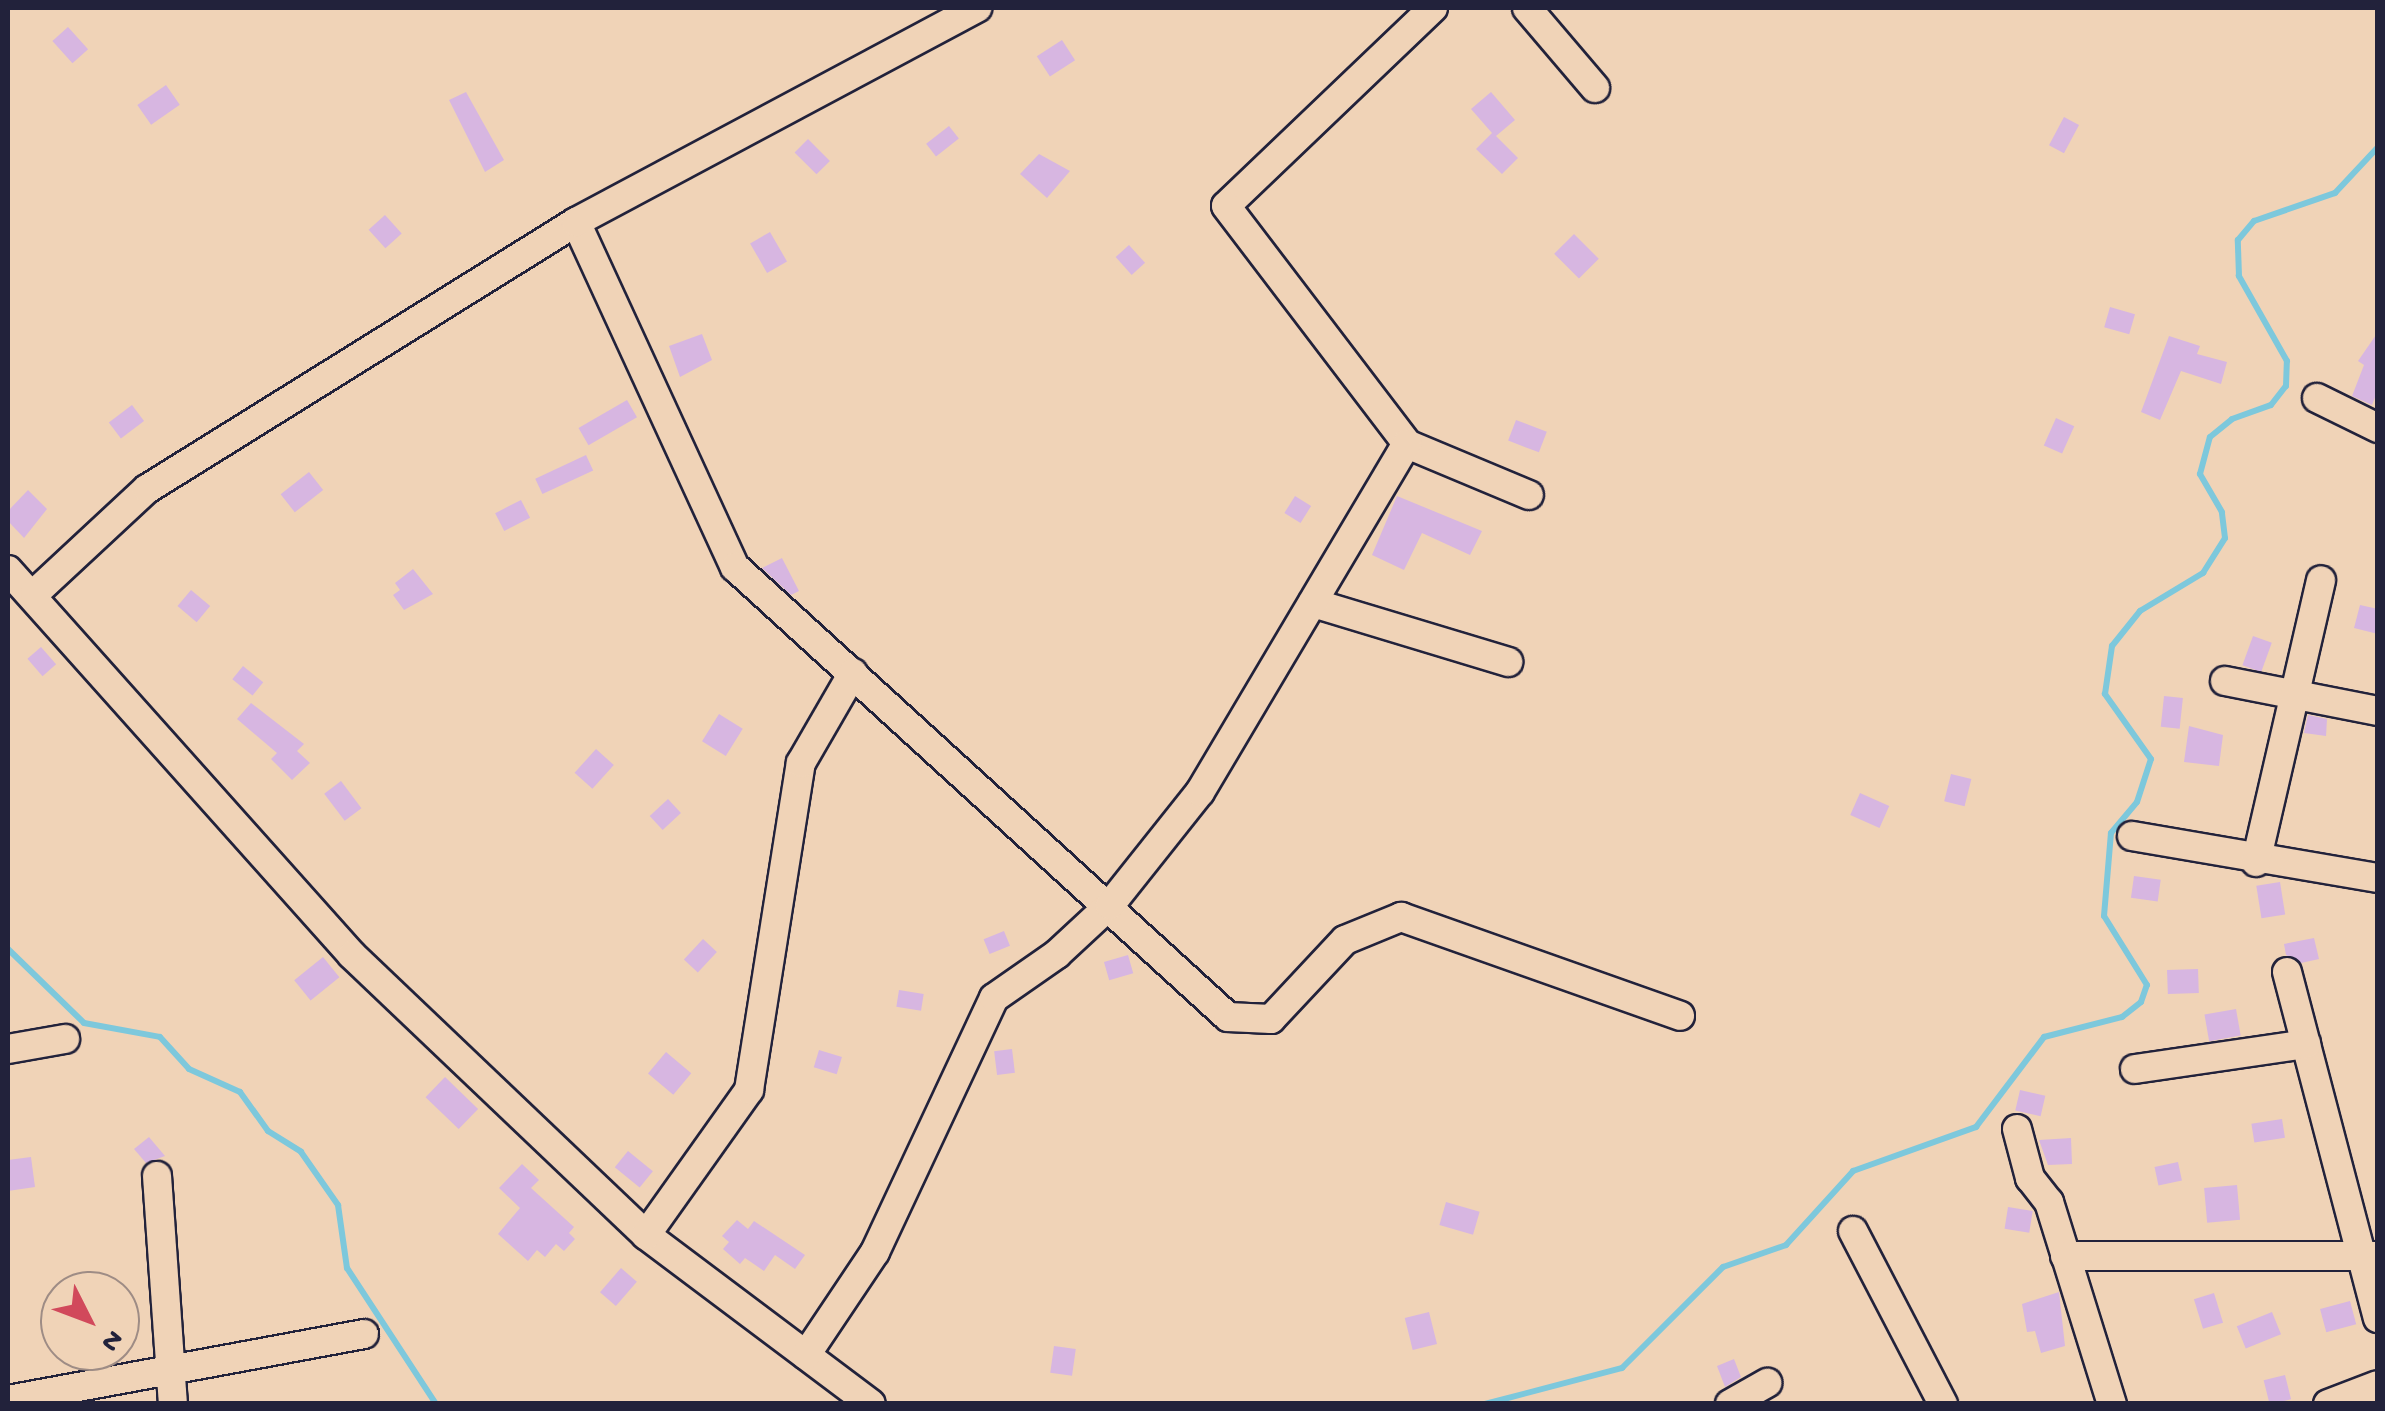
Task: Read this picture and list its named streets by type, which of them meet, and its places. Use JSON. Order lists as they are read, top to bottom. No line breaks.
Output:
{"north":"bottom right"}
